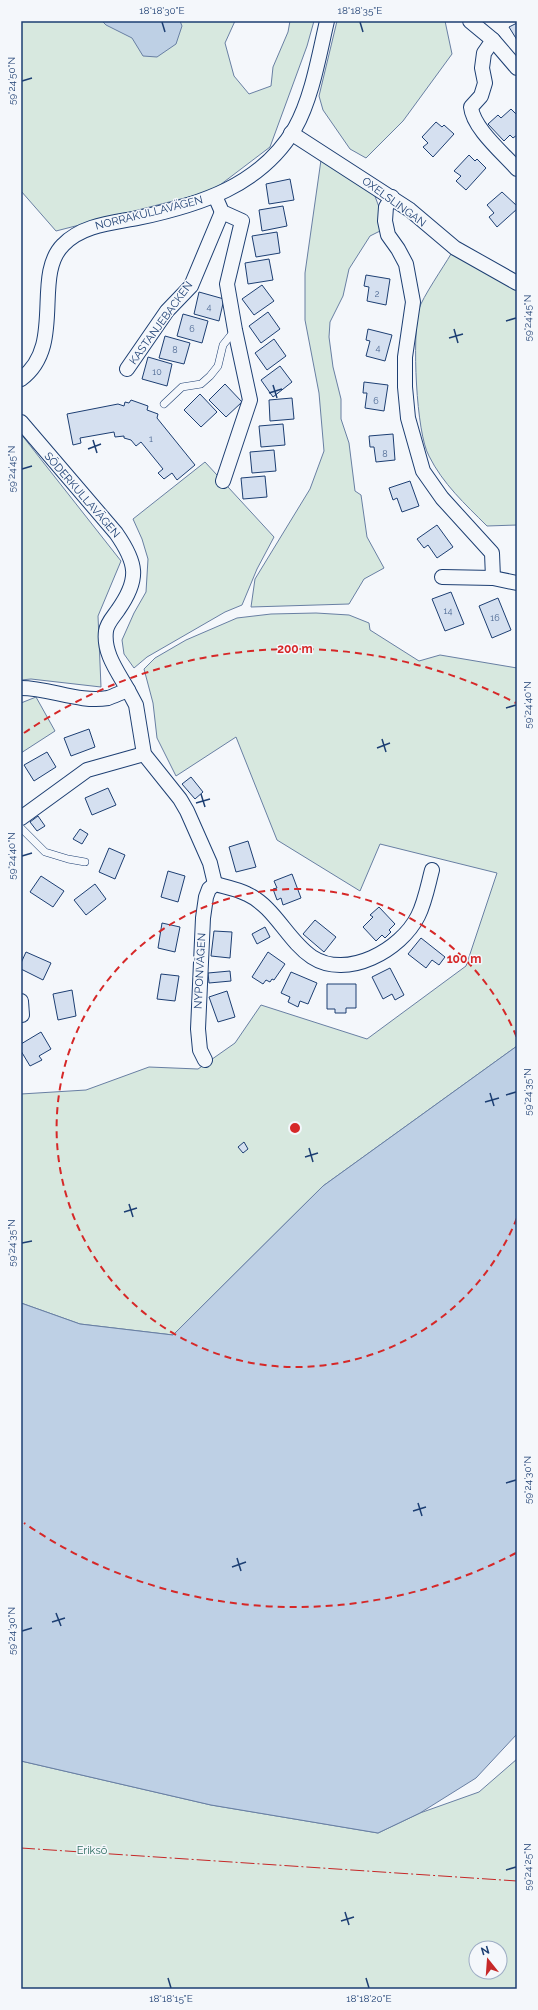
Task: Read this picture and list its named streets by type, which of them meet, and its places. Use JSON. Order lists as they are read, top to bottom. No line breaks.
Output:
{"streets":{"street":["OXELSLINGAN","NORRAKULLAVÄGEN","KASTANJEBACKEN","SÖDERKULLAVÄGEN","NYPONVÄGEN"]},"crossings":[["OXELSLINGAN","NORRAKULLAVÄGEN"]],"parks":["Eriksö"],"house_numbers":["2","4","6","4","8","10","6","1","8","14","16"],"north":"top","coordinates":["18°18'30\"E","18°18'35\"E","59°24'50\"N","59°24'45\"N","59°24'40\"N","59°24'35\"N","59°24'30\"N","59°24'25\"N","18°18'15\"E","18°18'20\"E"],"rings":["200 m","100 m"]}
